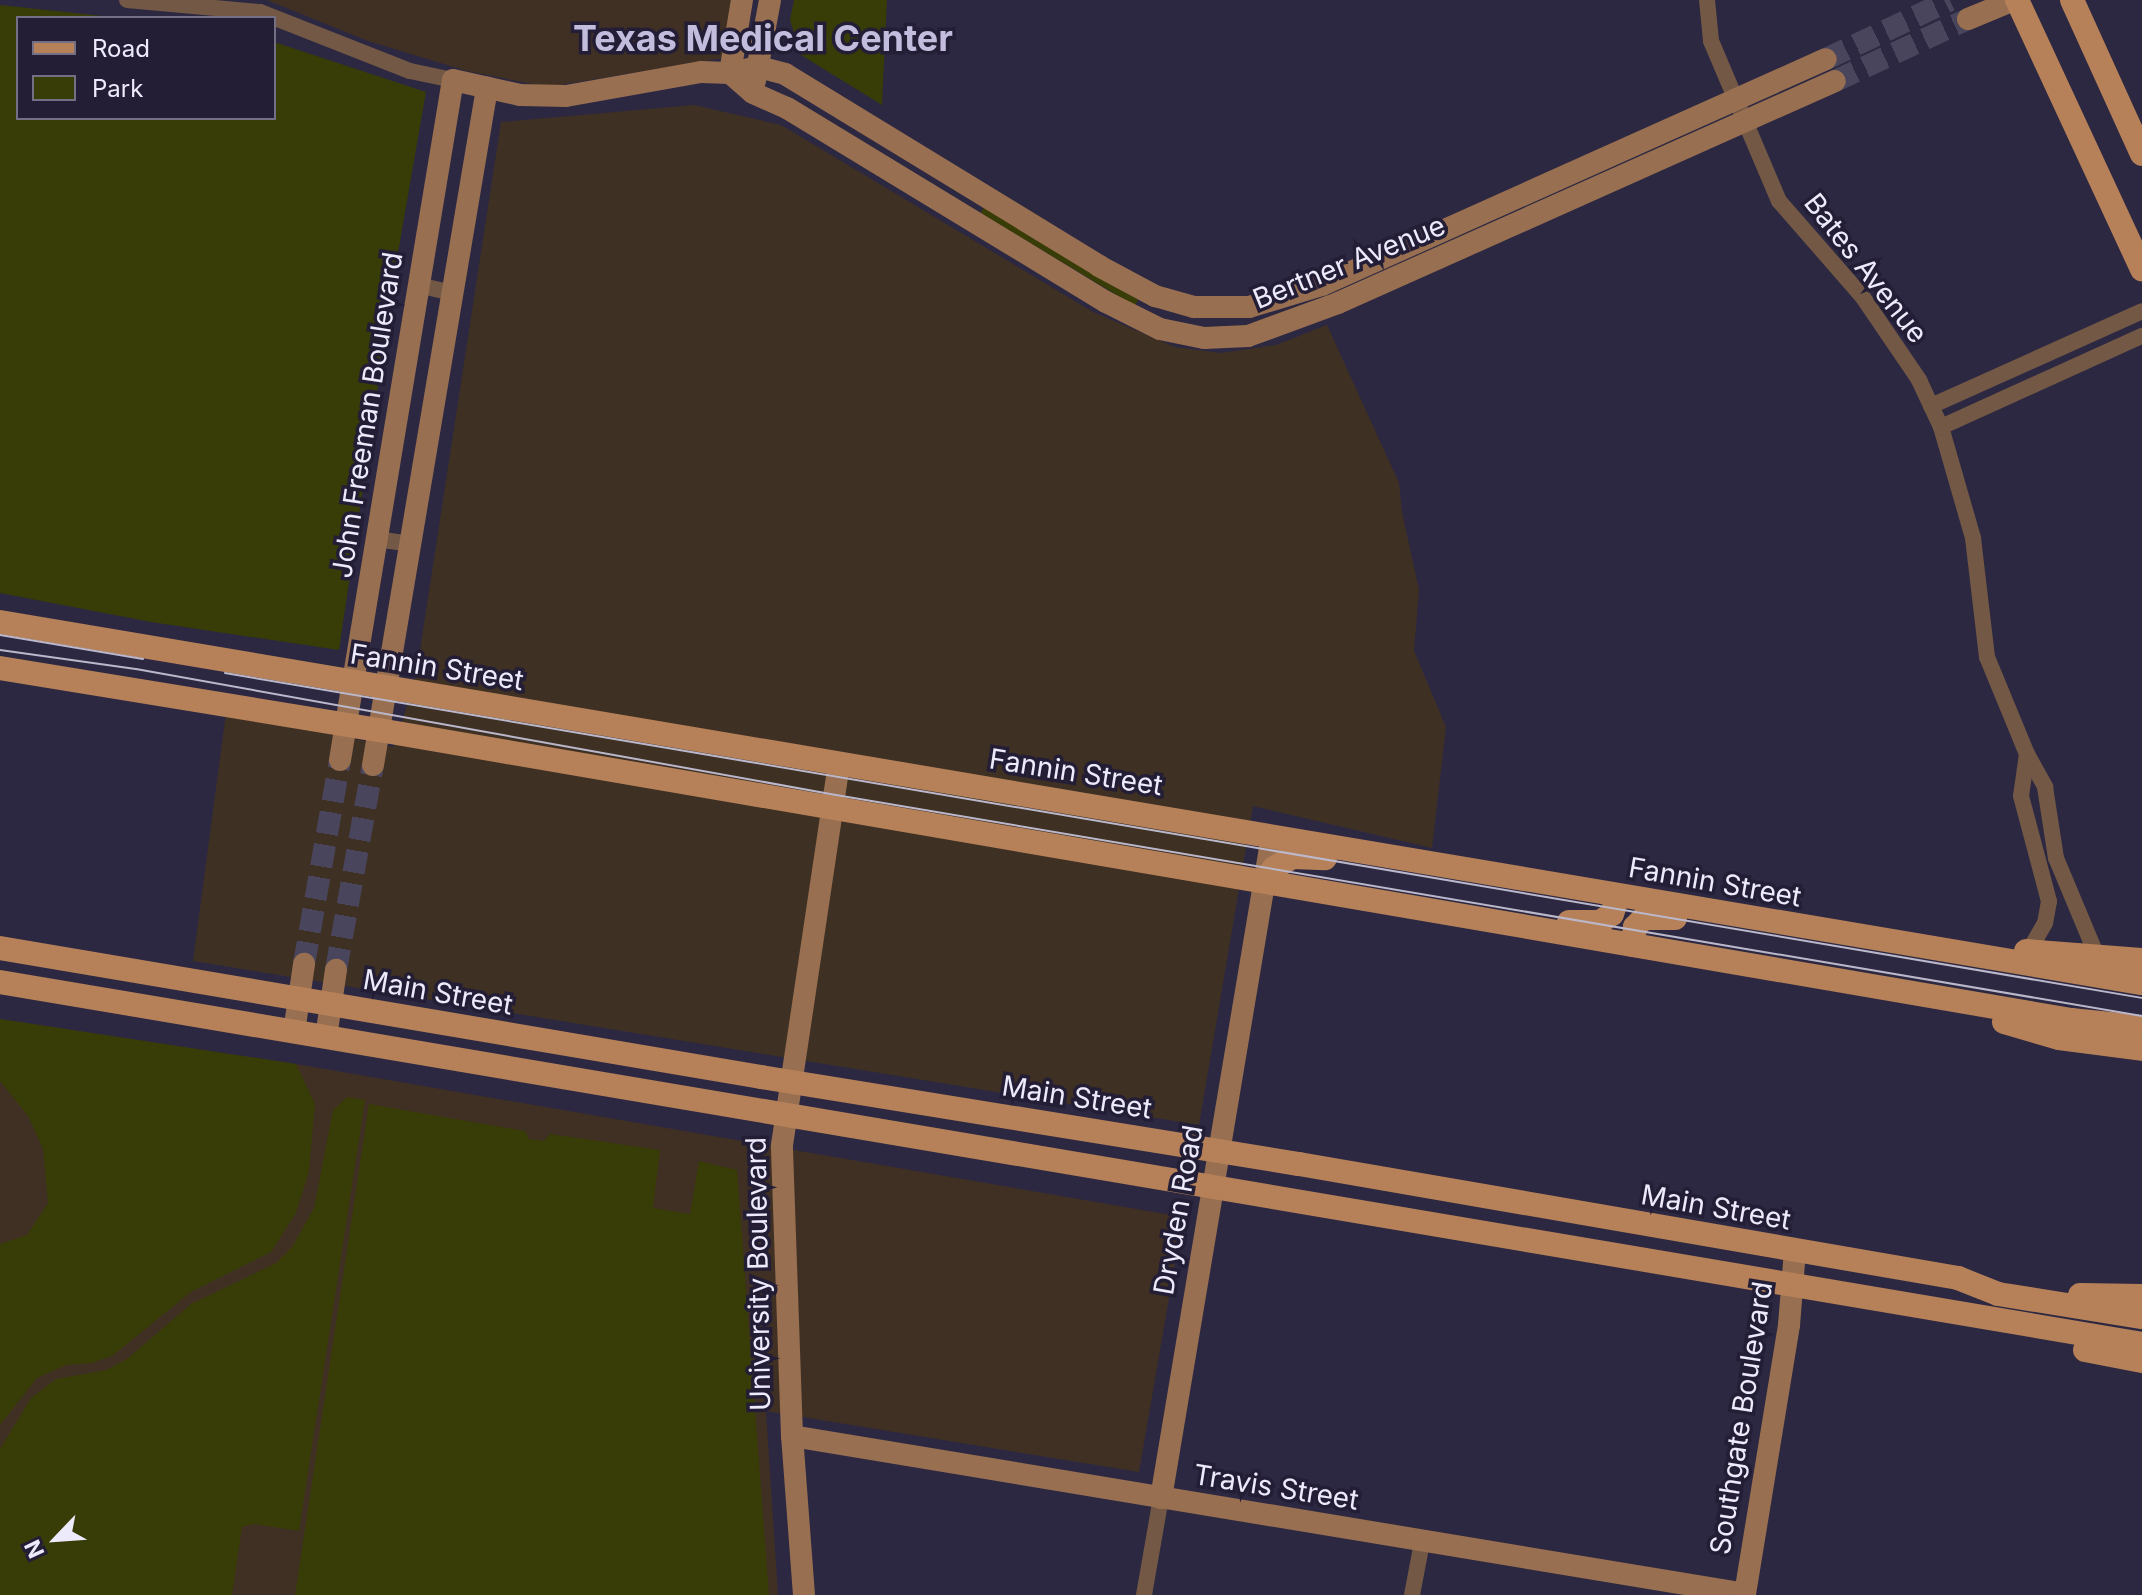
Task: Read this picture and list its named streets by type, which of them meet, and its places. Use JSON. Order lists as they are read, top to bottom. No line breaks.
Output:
{"streets":{"main road":["Fannin Street","Main Street"],"street":["Bertner Avenue","Bates Avenue","John Freeman Boulevard","Dryden Road","University Boulevard","Southgate Boulevard","Travis Street"]},"crossings":[["Bertner Avenue","Bates Avenue"],["John Freeman Boulevard","Fannin Street"],["Fannin Street","Dryden Road"],["Fannin Street","University Boulevard"],["Main Street","Dryden Road"],["Main Street","University Boulevard"],["Main Street","Southgate Boulevard"],["Dryden Road","Travis Street"],["University Boulevard","Travis Street"],["Southgate Boulevard","Travis Street"]],"districts":["Texas Medical Center"],"legend":["Road","Park"],"north":"bottom left"}
